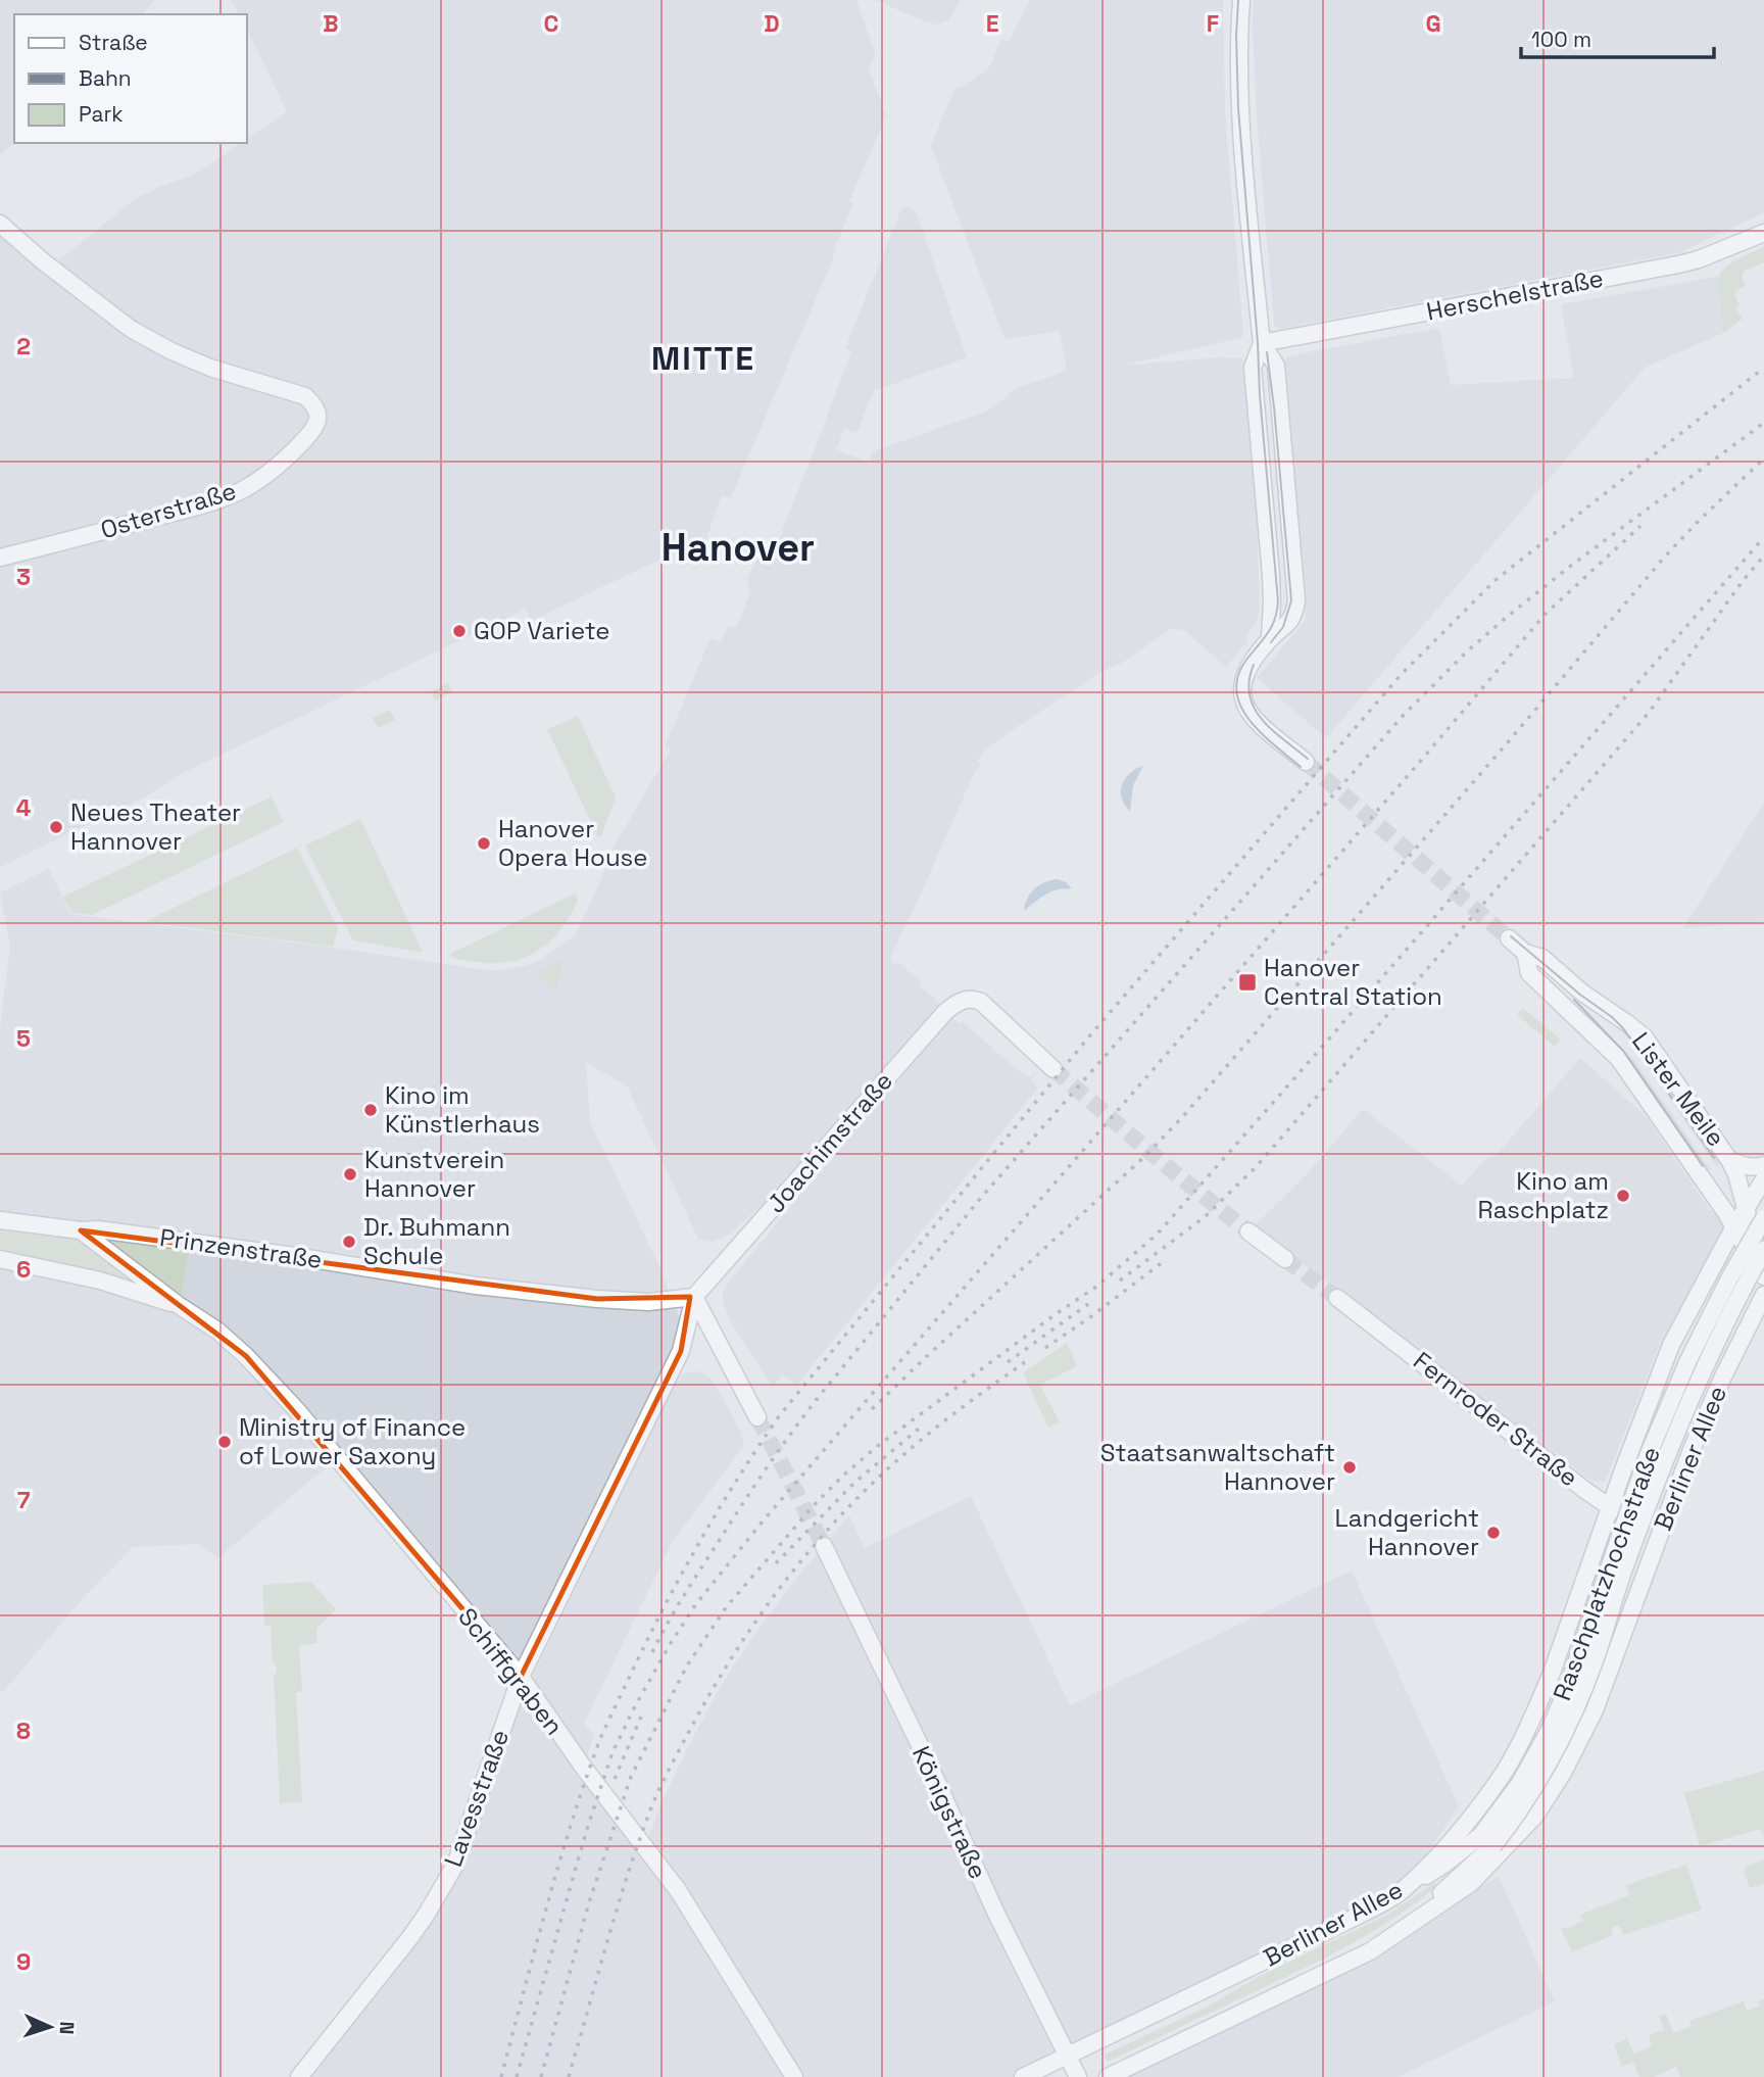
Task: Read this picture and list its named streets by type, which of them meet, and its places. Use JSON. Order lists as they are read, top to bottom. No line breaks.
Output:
{"streets":{"street":["Herschelstraße","Osterstraße","Lister Meile","Joachimstraße","Prinzenstraße","Fernroder Straße","Berliner Allee","Raschplatzhochstraße","Schiffgraben","Lavesstraße","Königstraße"]},"crossings":[["Lister Meile","Berliner Allee"],["Joachimstraße","Prinzenstraße"],["Joachimstraße","Lavesstraße"],["Prinzenstraße","Schiffgraben"],["Prinzenstraße","Lavesstraße"],["Fernroder Straße","Berliner Allee"],["Berliner Allee","Raschplatzhochstraße"],["Berliner Allee","Königstraße"],["Schiffgraben","Lavesstraße"]],"districts":["MITTE","Hanover"],"places":{"other":["GOP Variete","Neues Theater Hannover","Hanover Opera House","Kino im Künstlerhaus","Kunstverein Hannover","Kino am Raschplatz","Dr. Buhmann Schule","Ministry of Finance of Lower Saxony","Staatsanwaltschaft Hannover","Landgericht Hannover"],"transit":["Hanover Central Station"]},"legend":["Straße","Bahn","Park"],"scale_bar":"100 m","north":"right","grid":{"columns":["B","C","D","E","F","G"],"rows":["2","3","4","5","6","7","8","9"]}}
